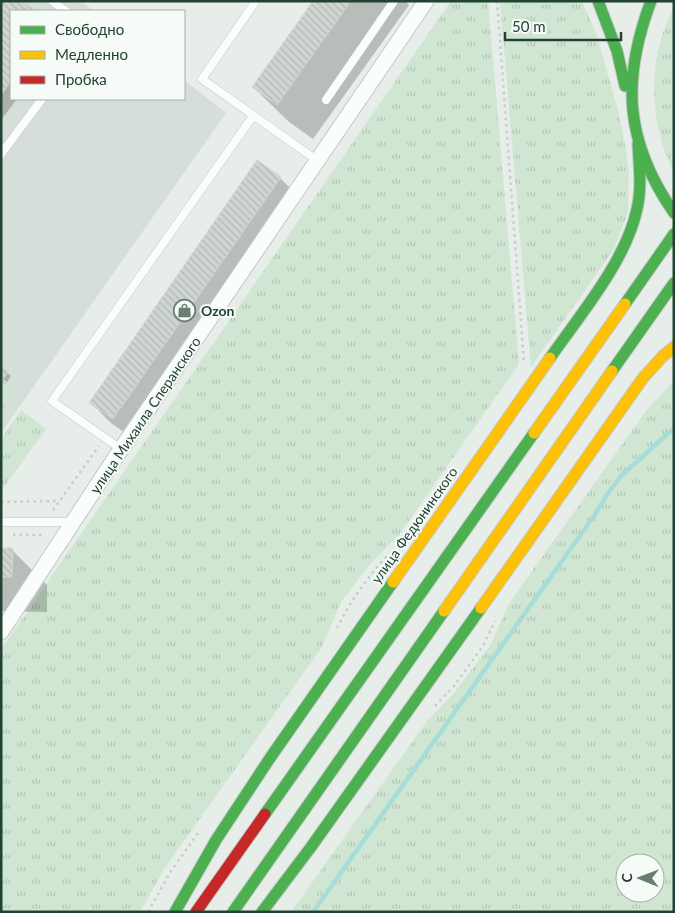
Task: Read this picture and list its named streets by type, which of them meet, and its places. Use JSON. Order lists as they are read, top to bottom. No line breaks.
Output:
{"streets":{"main road":["улица Федюнинского"],"street":["улица Михаила Сперанского"]},"places":{"shop":["Ozon"]},"legend":["Свободно","Медленно","Пробка"],"scale_bar":"50 m","north":"left"}
